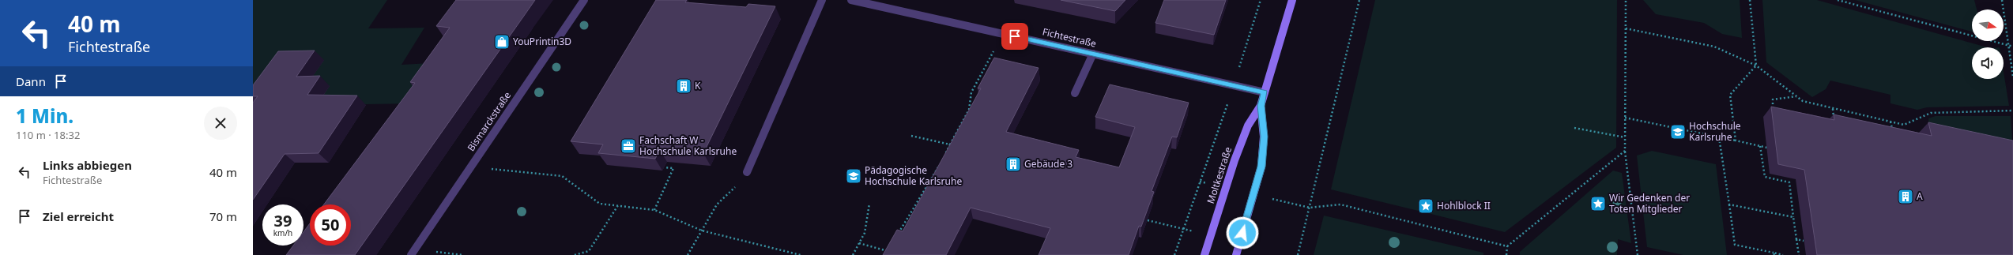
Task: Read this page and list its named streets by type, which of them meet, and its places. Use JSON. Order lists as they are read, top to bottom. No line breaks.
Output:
{"streets":{"main road":["Moltkestraße"],"street":["Fichtestraße","Bismarckstraße"]},"crossings":[["Fichtestraße","Moltkestraße"]],"places":{"shop":["YouPrintin3D"],"building":["K","Gebäude 3","A"],"school or university":["Hochschule Karlsruhe","Pädagogische Hochschule Karlsruhe"],"office":["Fachschaft W - Hochschule Karlsruhe"],"place":["Wir Gedenken der Toten Mitglieder","Hohlblock II"]},"north":"right","page":{"turn":["40 m","Fichtestraße"],"then":"Dann","heading":["1 Min.","110 m · 18:32"],"list":[{"name":"Links abbiegen","note":"Fichtestraße","value":"40 m"},{"name":"Ziel erreicht","value":"70 m"}],"speed":"39 km/h","limit":"50"}}
